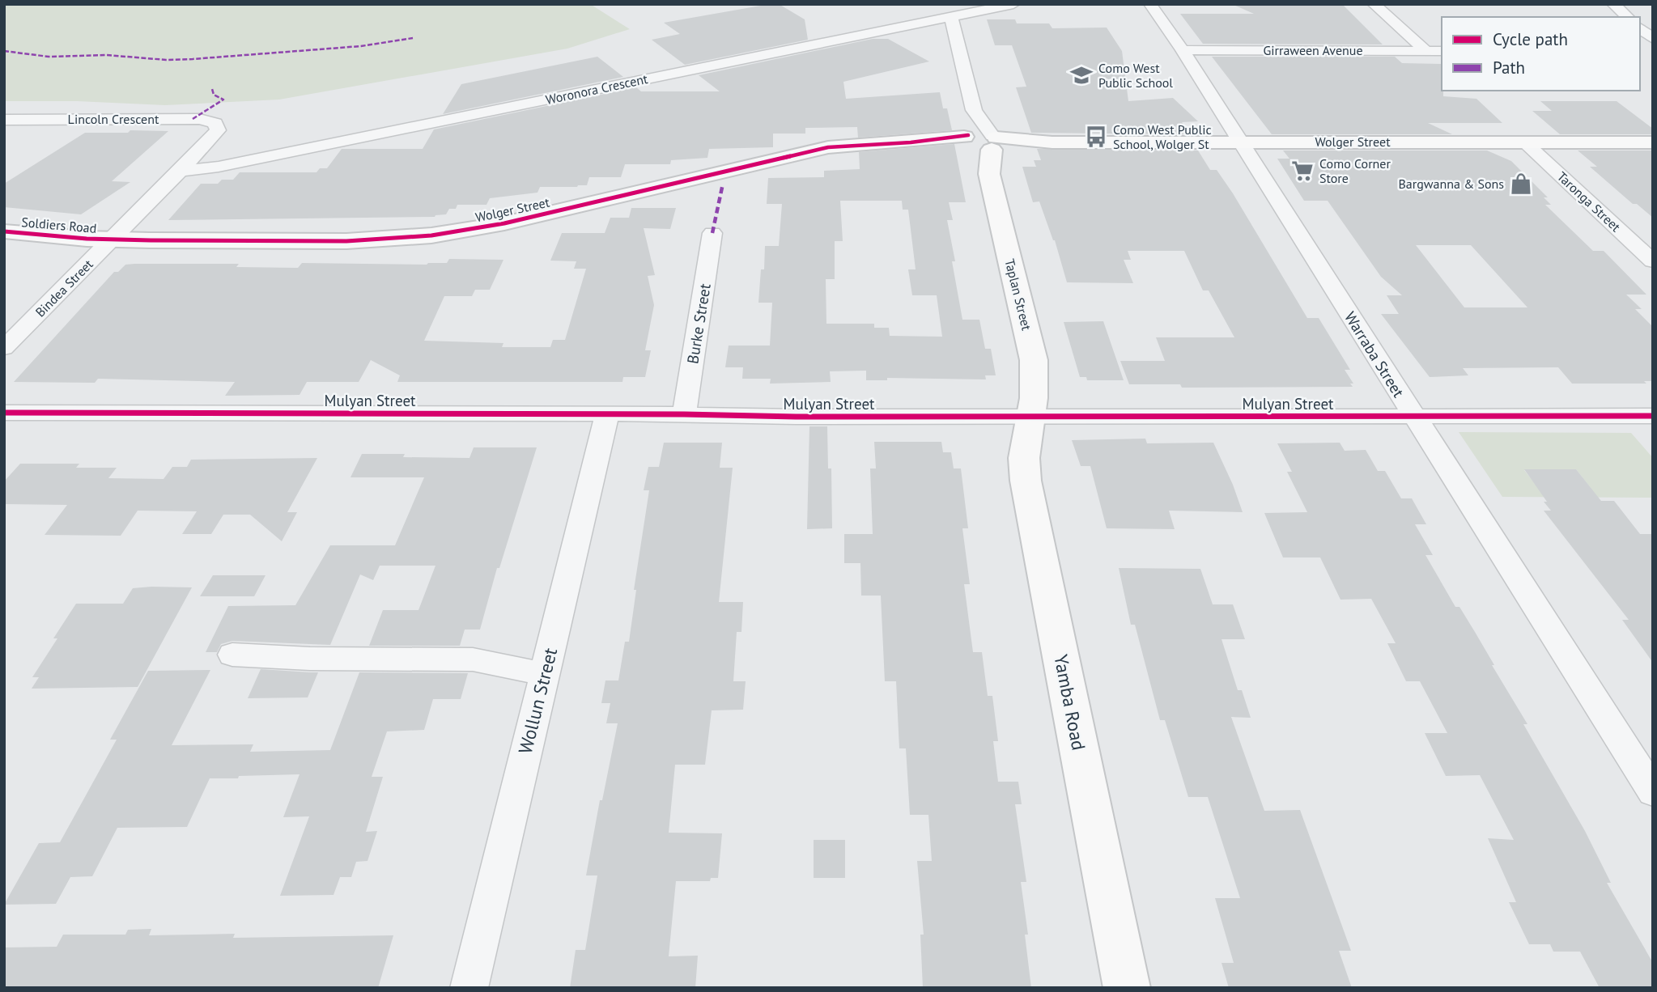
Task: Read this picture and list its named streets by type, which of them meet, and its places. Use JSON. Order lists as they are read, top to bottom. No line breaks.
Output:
{"streets":{"street":["Girraween Avenue","Woronora Crescent","Lincoln Crescent","Wolger Street","Taronga Street","Soldiers Road","Bindea Street","Taplan Street","Burke Street","Warraba Street","Mulyan Street","Wollun Street","Yamba Road"]},"crossings":[["Girraween Avenue","Warraba Street"],["Woronora Crescent","Bindea Street"],["Woronora Crescent","Taplan Street"],["Lincoln Crescent","Bindea Street"],["Wolger Street","Taronga Street"],["Wolger Street","Soldiers Road"],["Wolger Street","Bindea Street"],["Wolger Street","Taplan Street"],["Wolger Street","Warraba Street"],["Soldiers Road","Bindea Street"],["Taplan Street","Mulyan Street"],["Taplan Street","Yamba Road"],["Burke Street","Mulyan Street"],["Warraba Street","Mulyan Street"],["Mulyan Street","Wollun Street"],["Mulyan Street","Yamba Road"]],"places":{"school or university":["Como West Public School"],"bus stop":["Como West Public School, Wolger St"],"supermarket":["Como Corner Store"],"shop":["Bargwanna & Sons"]},"legend":["Cycle path","Path"]}
